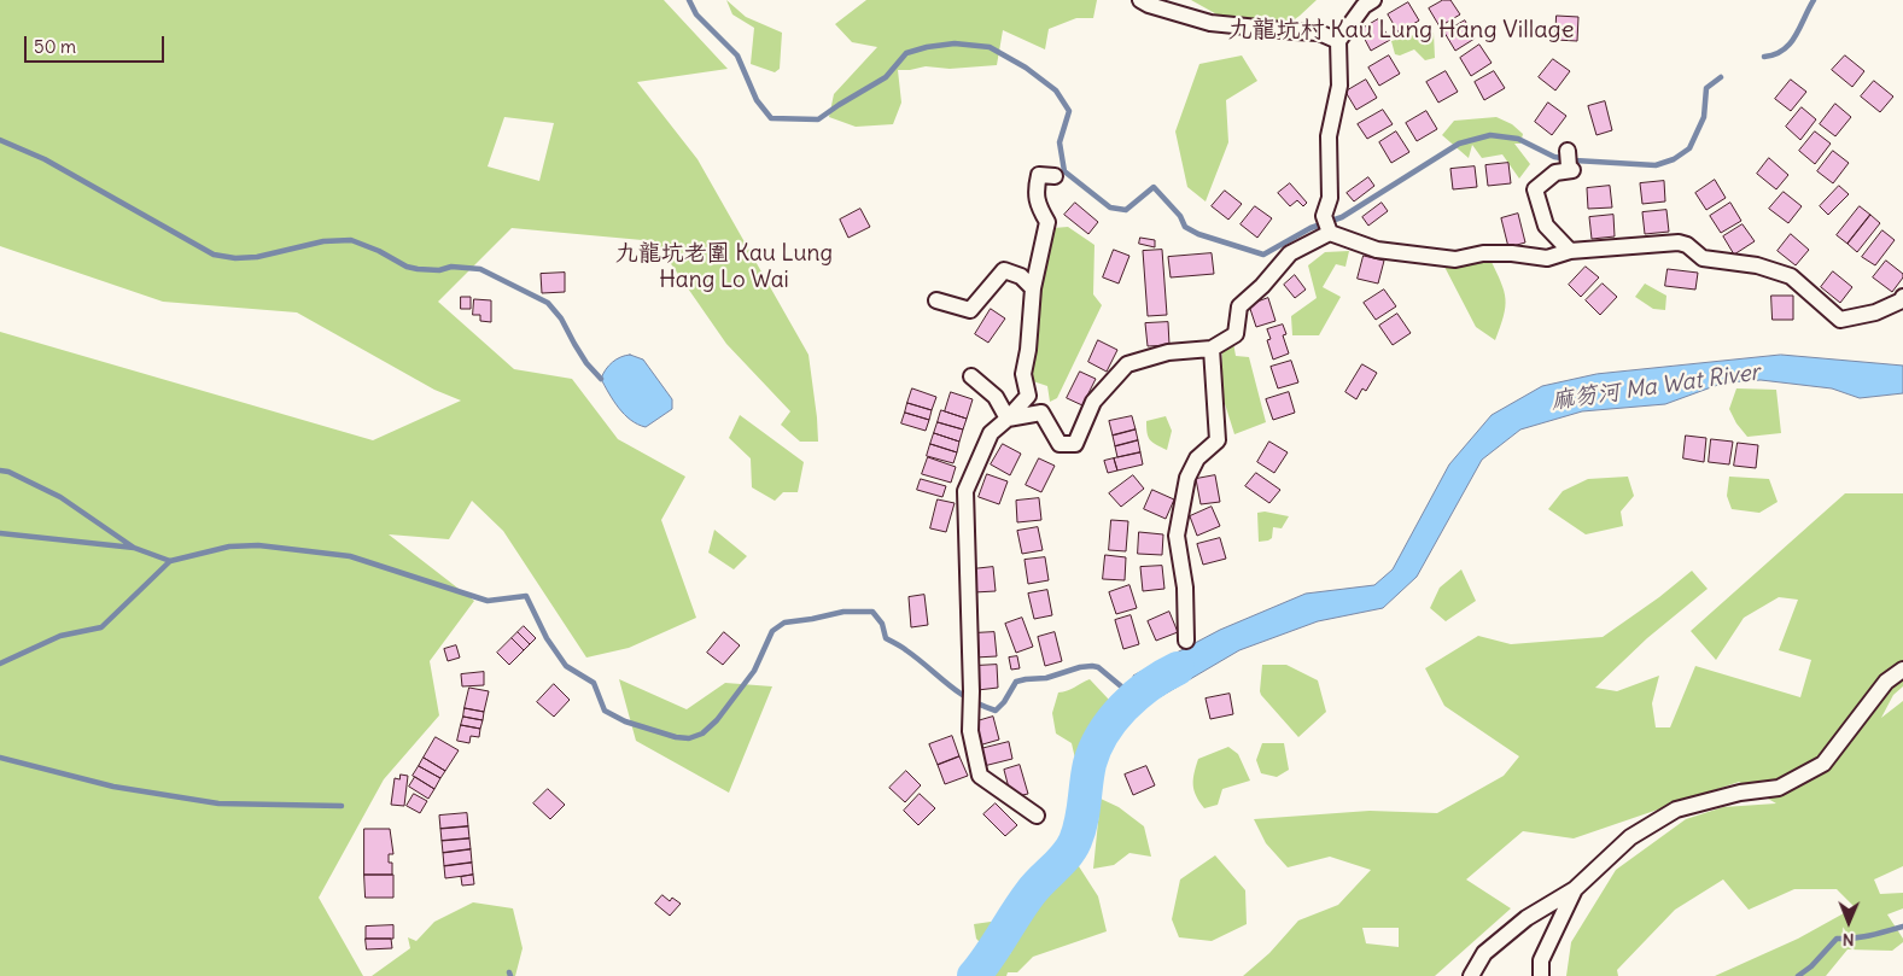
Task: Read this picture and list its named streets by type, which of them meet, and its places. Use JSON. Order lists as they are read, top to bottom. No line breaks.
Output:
{"districts":["九龍坑村 Kau Lung Hang Village","九龍坑老圍 Kau Lung Hang Lo Wai"],"water":["麻笏河 Ma Wat River"],"scale_bar":"50 m","north":"bottom"}
